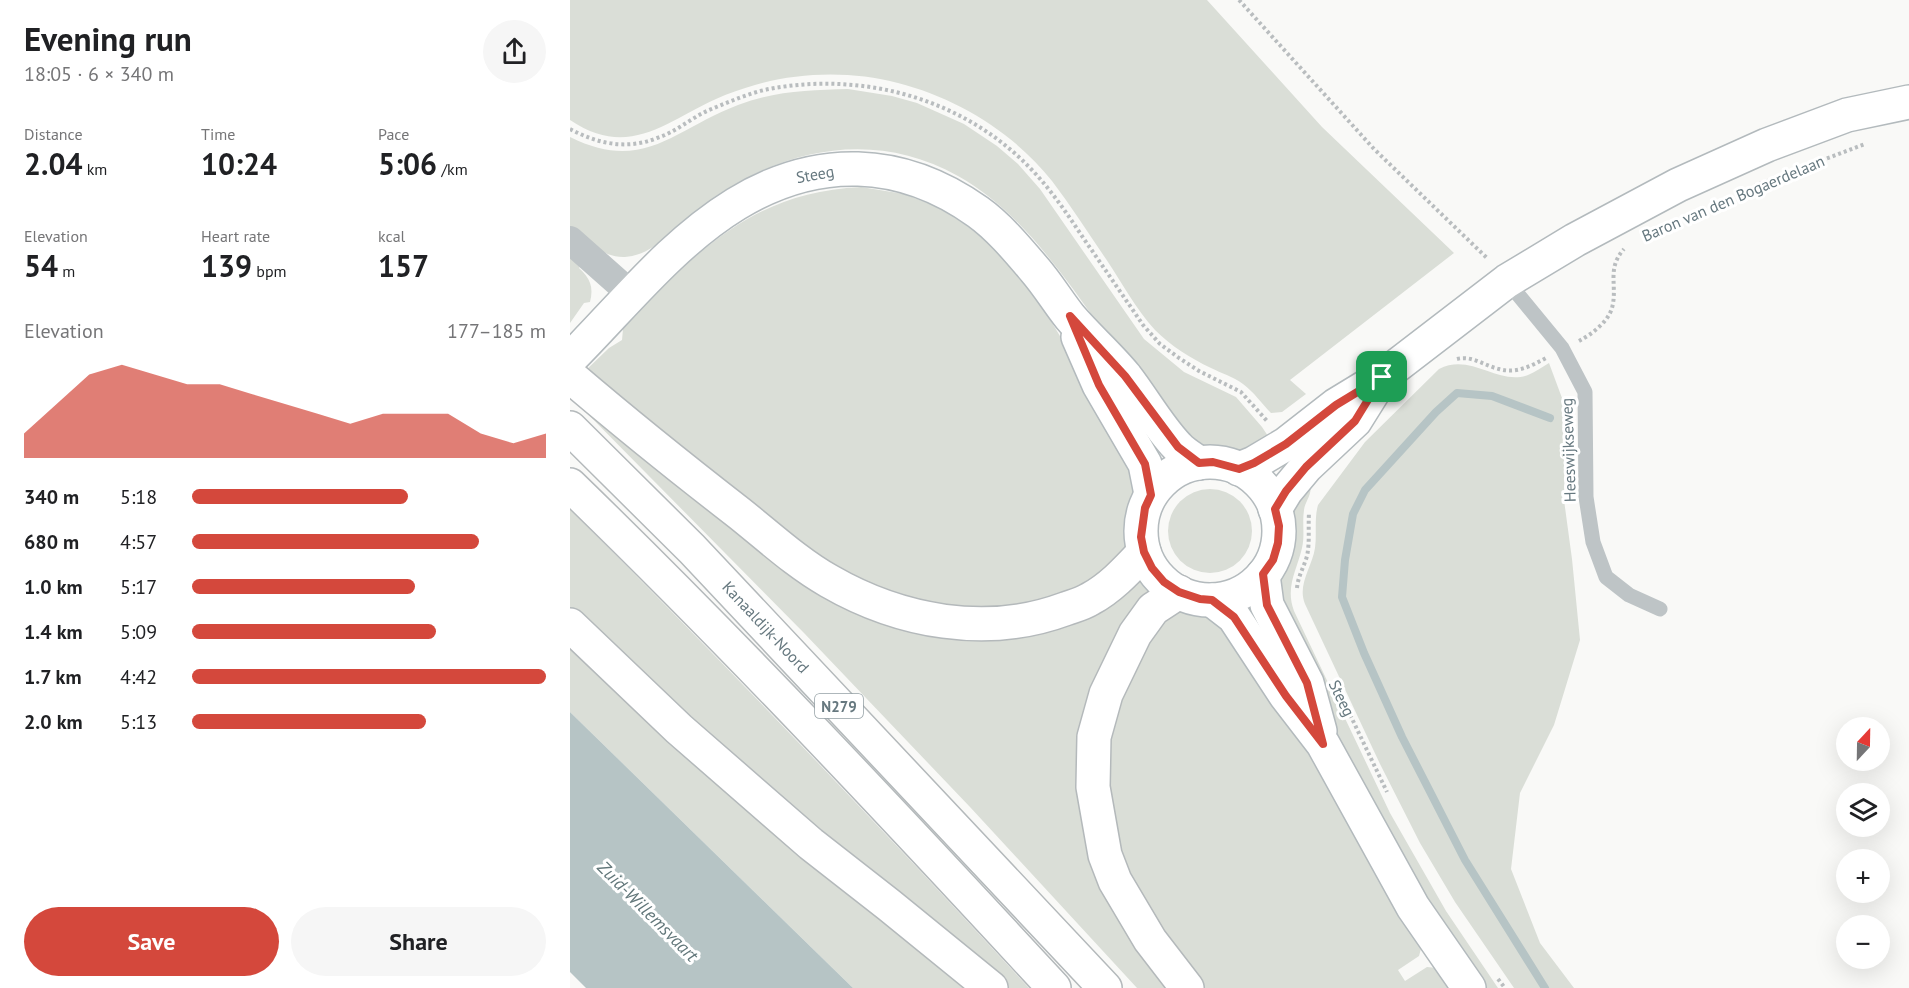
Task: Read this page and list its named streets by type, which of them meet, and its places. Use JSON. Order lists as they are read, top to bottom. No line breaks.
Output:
{"streets":{"main road":["Steeg","Baron van den Bogaerdelaan","Kanaaldijk-Noord","N279"],"lane":["Heeswijkseweg"]},"crossings":[["Steeg","Baron van den Bogaerdelaan"],["Baron van den Bogaerdelaan","Heeswijkseweg"]],"water":["Zuid-Willemsvaart"],"north":"top","page":{"heading":["Evening run","18:05 · 6 × 340 m"],"stats":[["Distance","2.04 km"],["Time","10:24"],["Pace","5:06 /km"],["Elevation","54 m"],["Heart rate","139 bpm"],["kcal","157"]],"chart":["Elevation","177–185 m"],"list":[{"name":"340 m","note":"5:18"},{"name":"680 m","note":"4:57"},{"name":"1.0 km","note":"5:17"},{"name":"1.4 km","note":"5:09"},{"name":"1.7 km","note":"4:42"},{"name":"2.0 km","note":"5:13"}],"map_buttons":["+","−"],"buttons":["Save","Share"]}}
